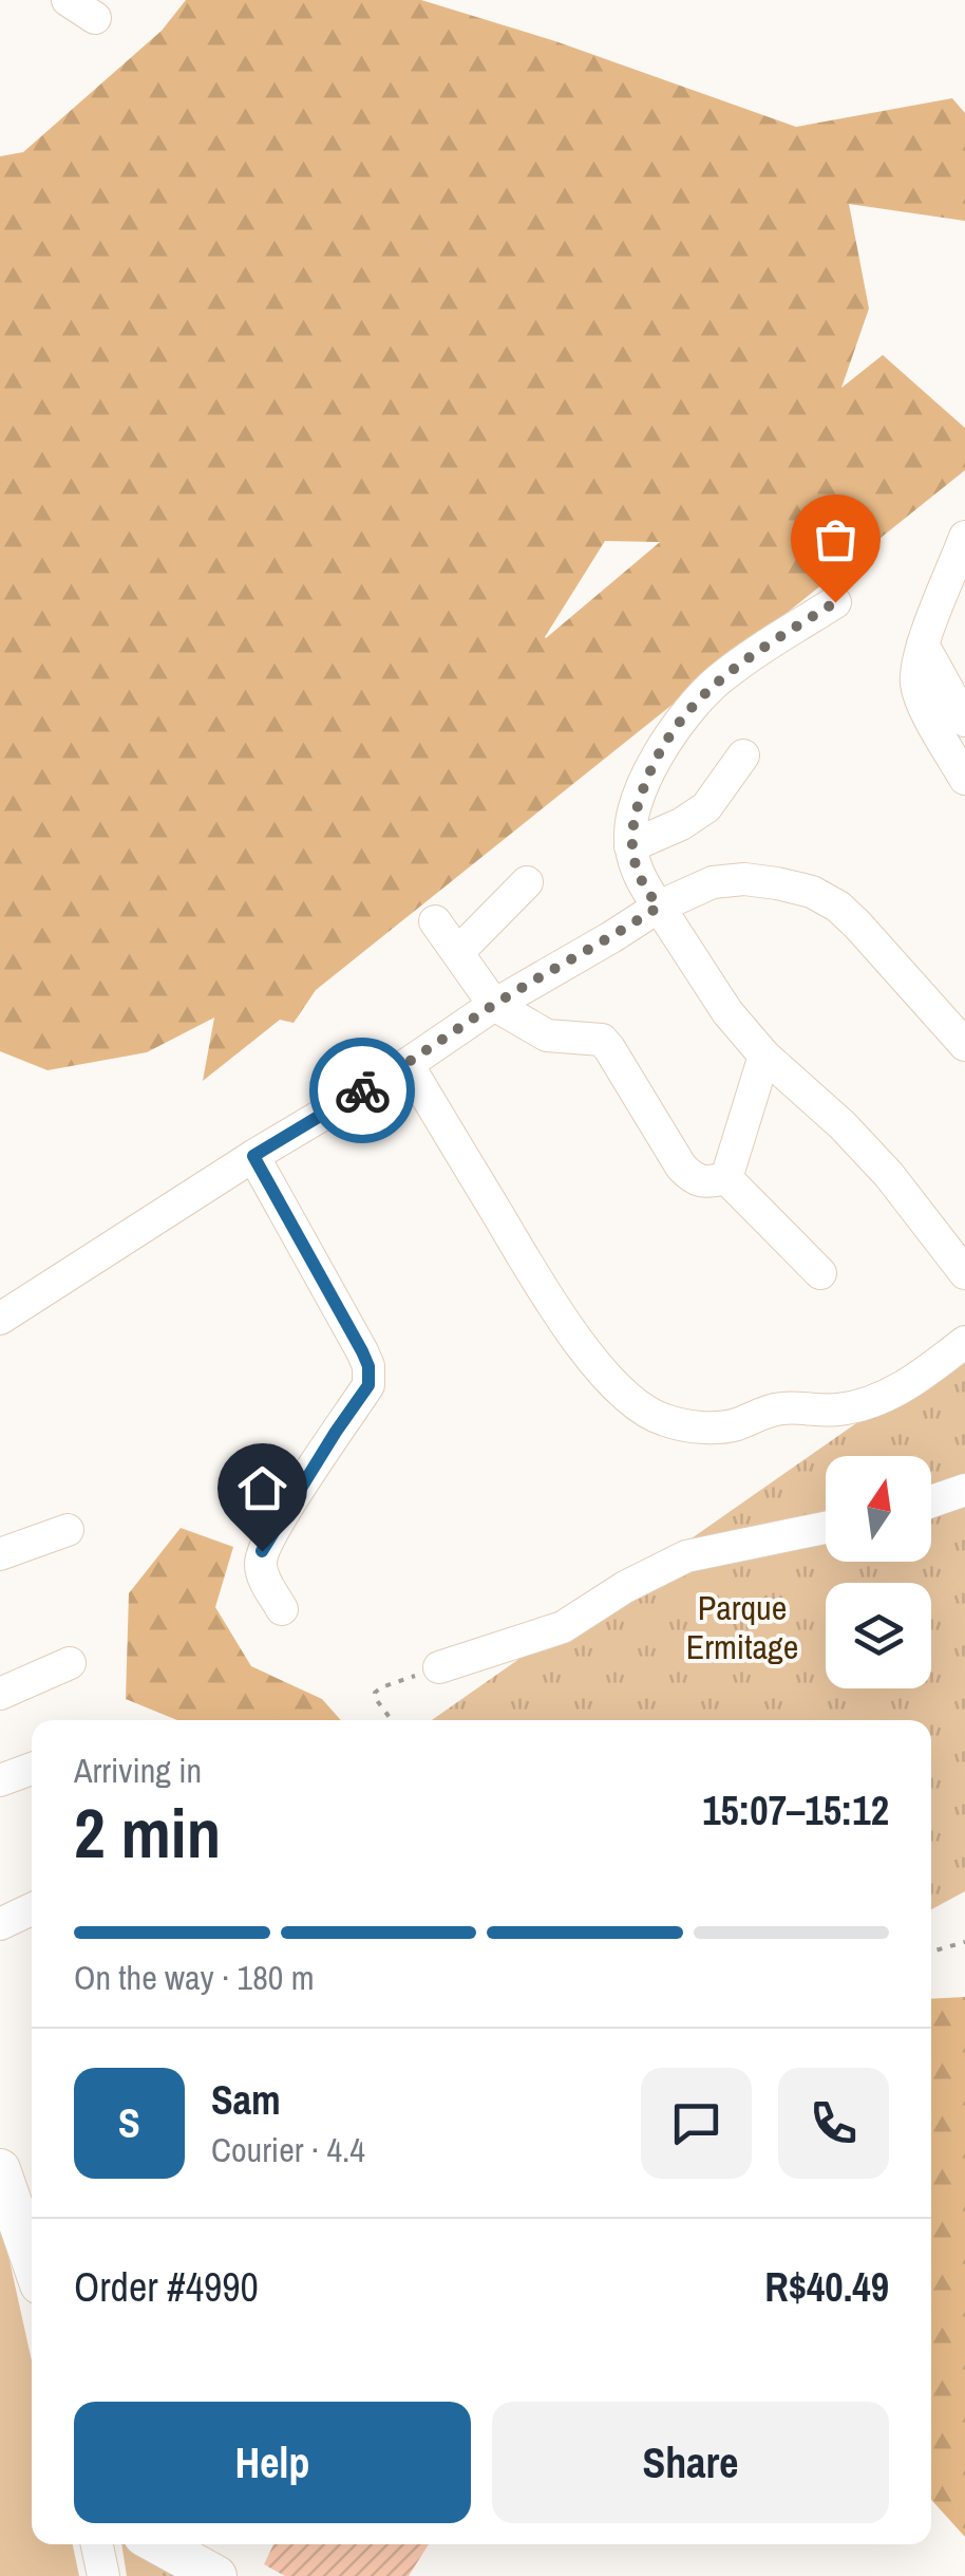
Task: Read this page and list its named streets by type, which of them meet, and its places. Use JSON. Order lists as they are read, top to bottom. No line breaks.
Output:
{"parks":["Parque Ermitage"],"north":"top","page":{"heading":["2 min","Arriving in","15:07–15:12"],"panel":["Sam","Courier · 4.4","Order #4990","R$40.49"],"bar":"On the way · 180 m","round":"S","buttons":["Help","Share"]}}
